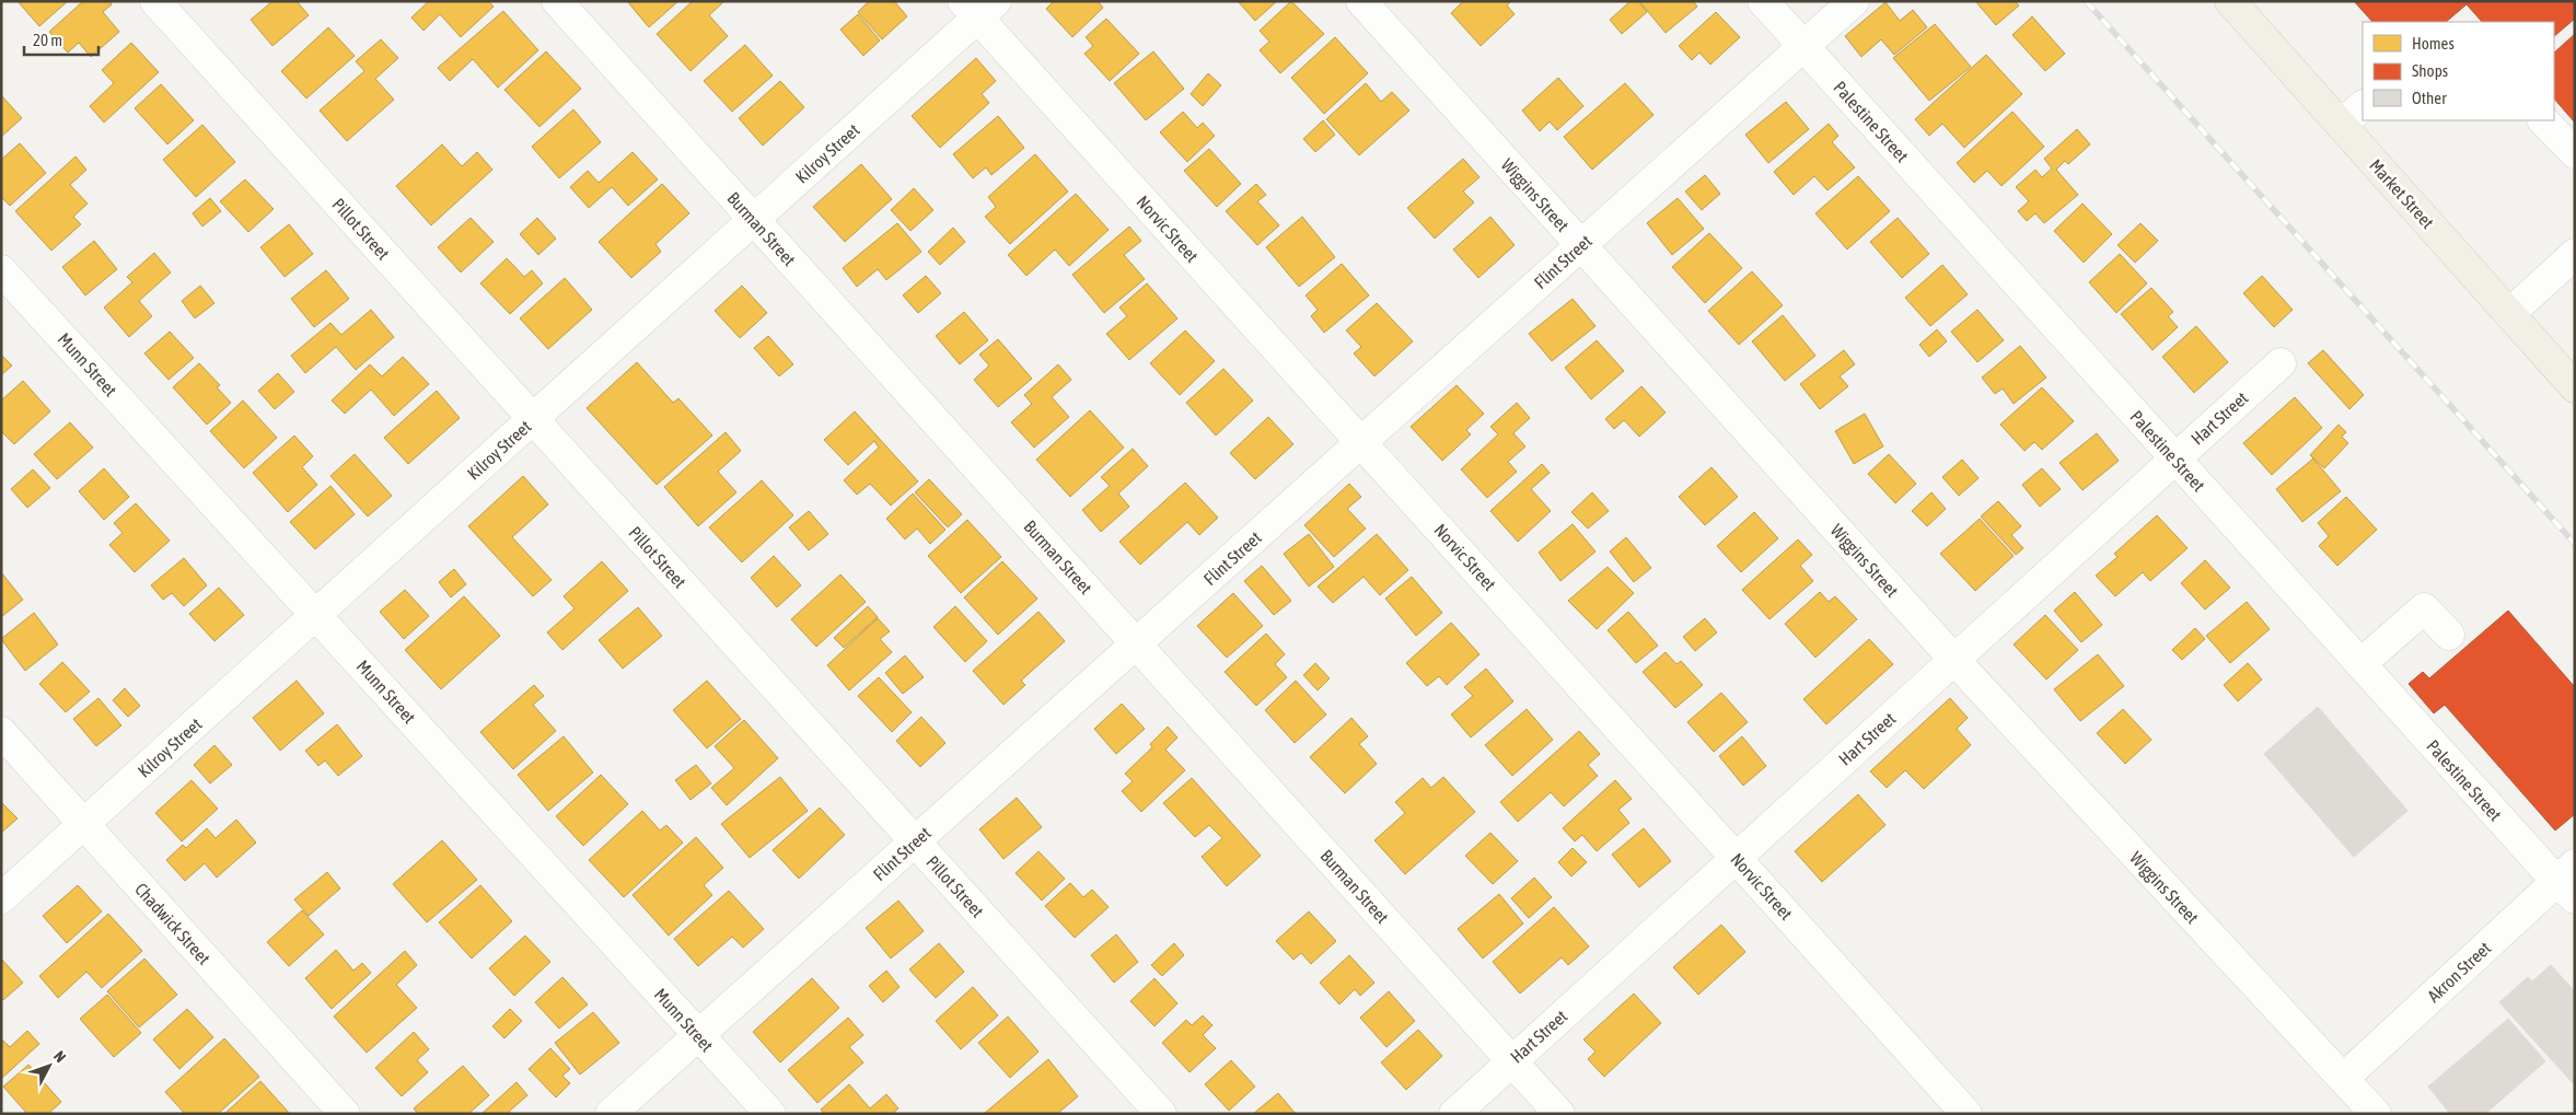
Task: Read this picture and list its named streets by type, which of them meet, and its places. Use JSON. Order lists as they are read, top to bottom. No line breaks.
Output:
{"streets":{"main road":["Market Street"],"street":["Palestine Street","Kilroy Street","Wiggins Street","Pillot Street","Burman Street","Norvic Street","Flint Street","Munn Street","Hart Street","Chadwick Street","Akron Street"]},"crossings":[["Palestine Street","Flint Street"],["Palestine Street","Hart Street"],["Palestine Street","Akron Street"],["Kilroy Street","Pillot Street"],["Kilroy Street","Burman Street"],["Kilroy Street","Norvic Street"],["Kilroy Street","Munn Street"],["Kilroy Street","Chadwick Street"],["Wiggins Street","Flint Street"],["Wiggins Street","Hart Street"],["Wiggins Street","Akron Street"],["Pillot Street","Flint Street"],["Burman Street","Flint Street"],["Burman Street","Hart Street"],["Norvic Street","Flint Street"],["Norvic Street","Hart Street"],["Flint Street","Munn Street"]],"legend":["Homes","Shops","Other"],"scale_bar":"20 m","north":"top right"}
